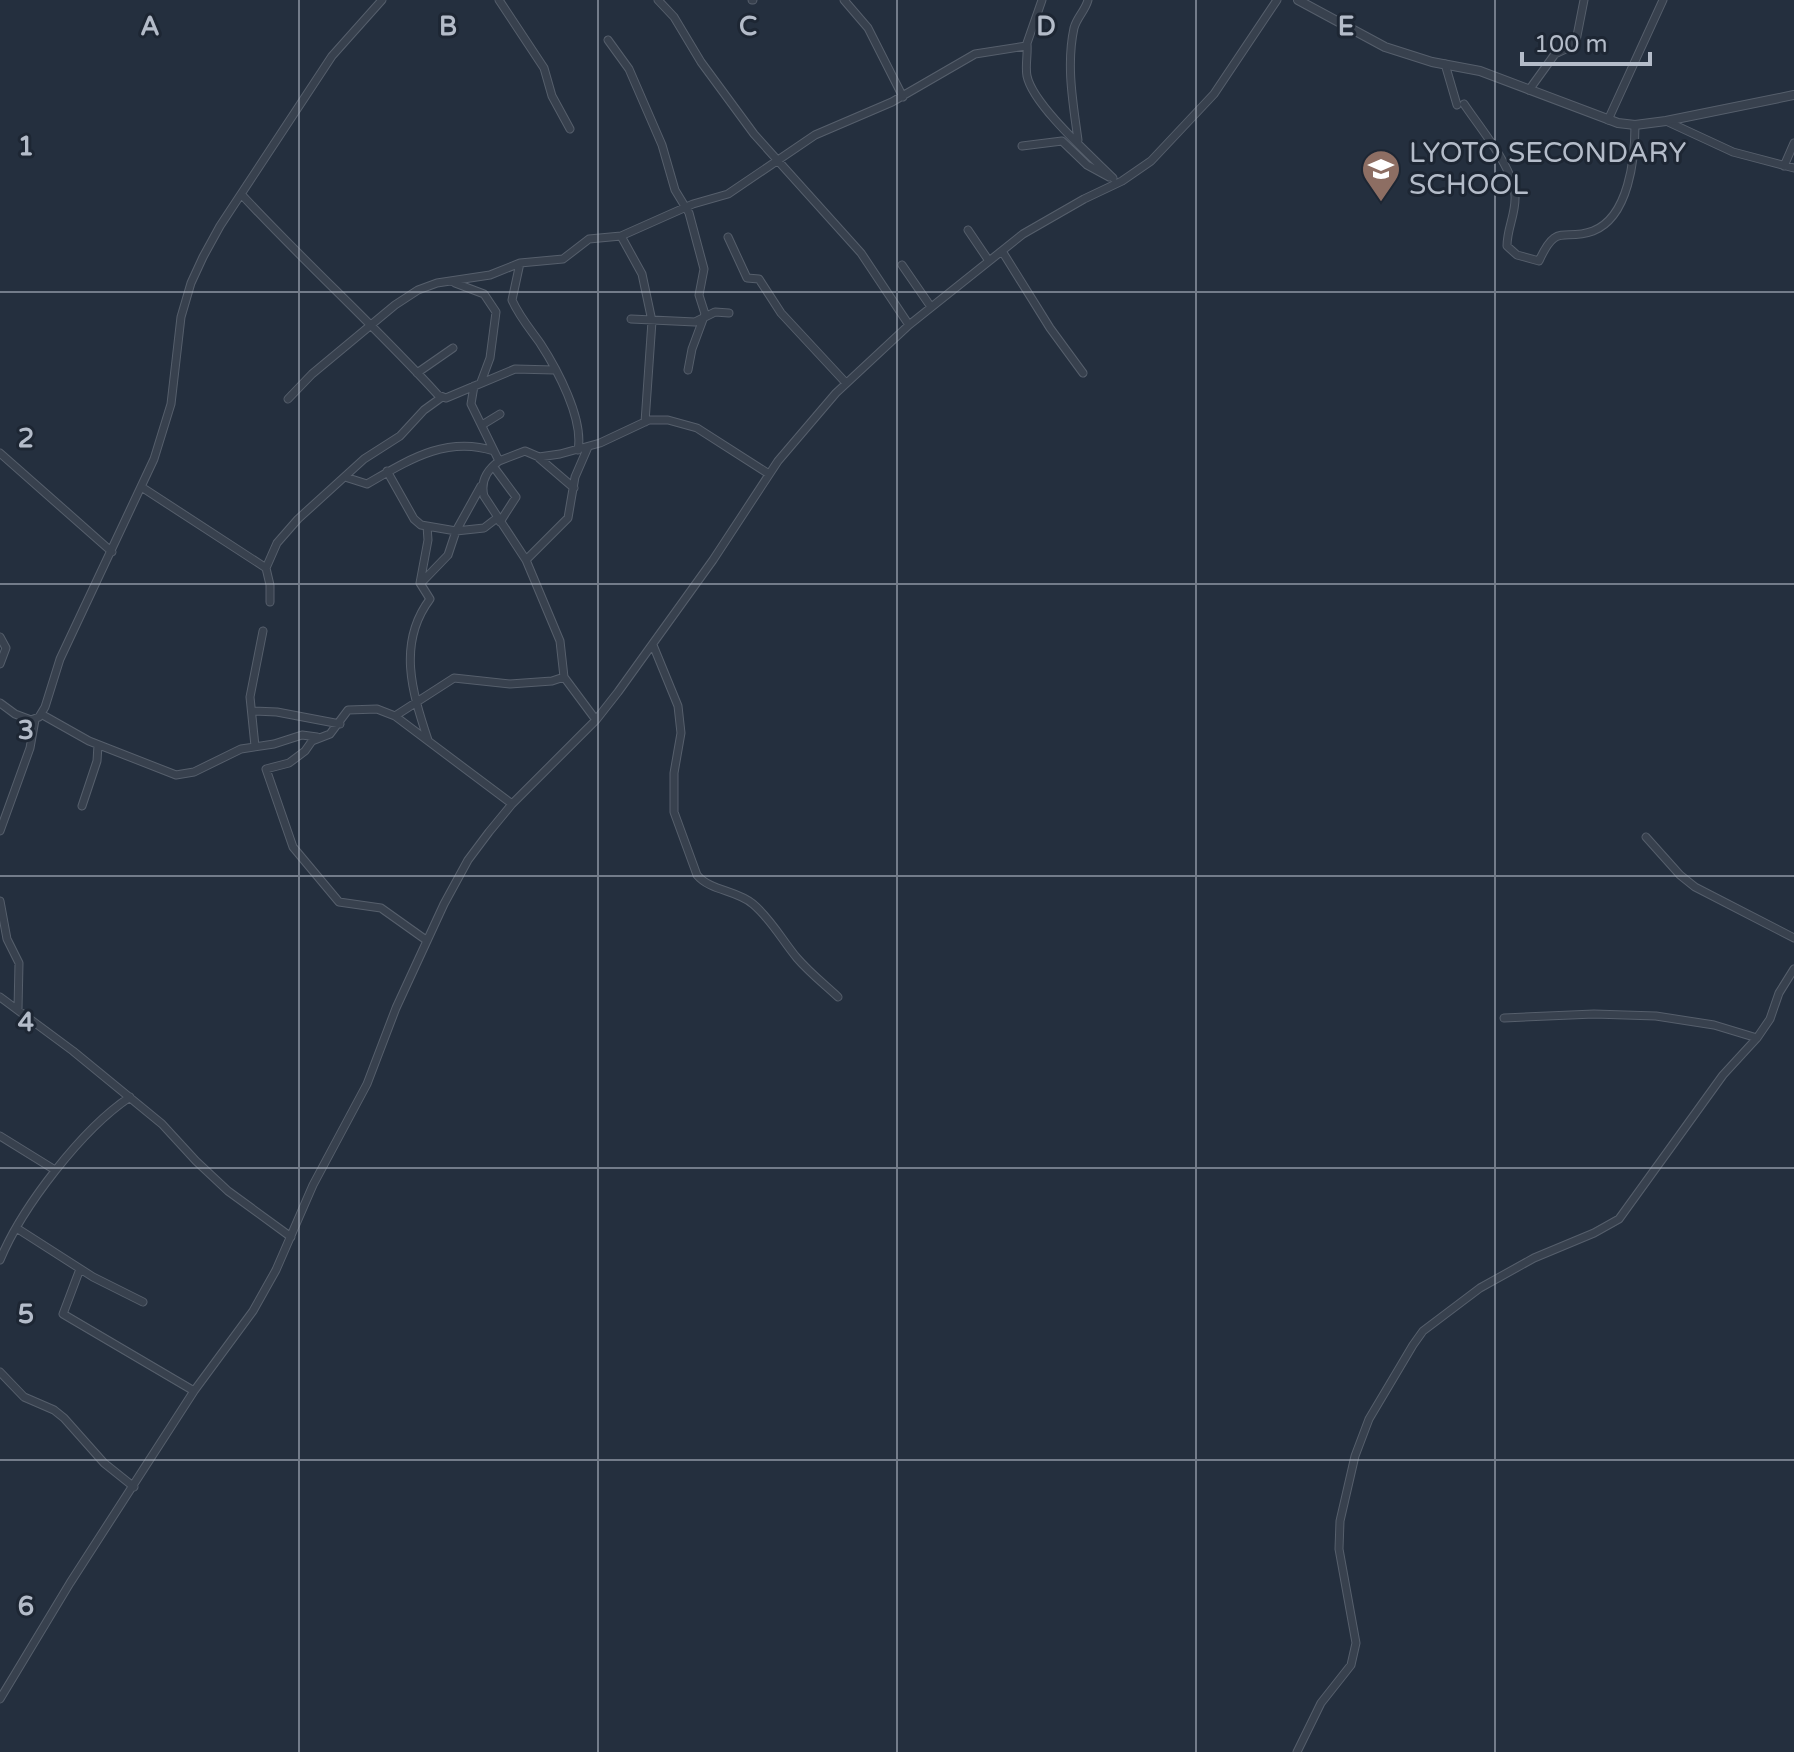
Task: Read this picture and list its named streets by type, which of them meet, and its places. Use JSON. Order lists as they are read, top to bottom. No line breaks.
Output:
{"places":{"school or university":["LYOTO SECONDARY SCHOOL"]},"scale_bar":"100 m","grid":{"columns":["A","B","C","D","E"],"rows":["1","2","3","4","5","6"]}}
